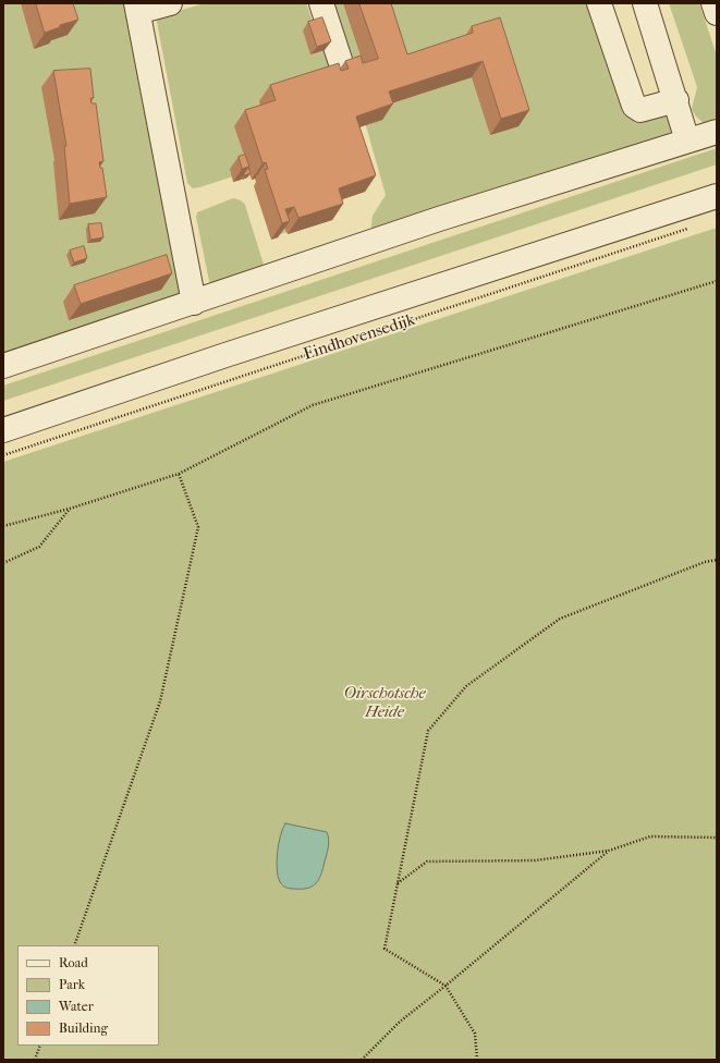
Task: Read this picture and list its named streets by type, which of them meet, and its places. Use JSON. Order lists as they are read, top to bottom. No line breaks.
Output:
{"streets":{"street":["Eindhovensedijk"]},"parks":["Oirschotsche Heide"],"legend":["Road","Park","Water","Building"]}
